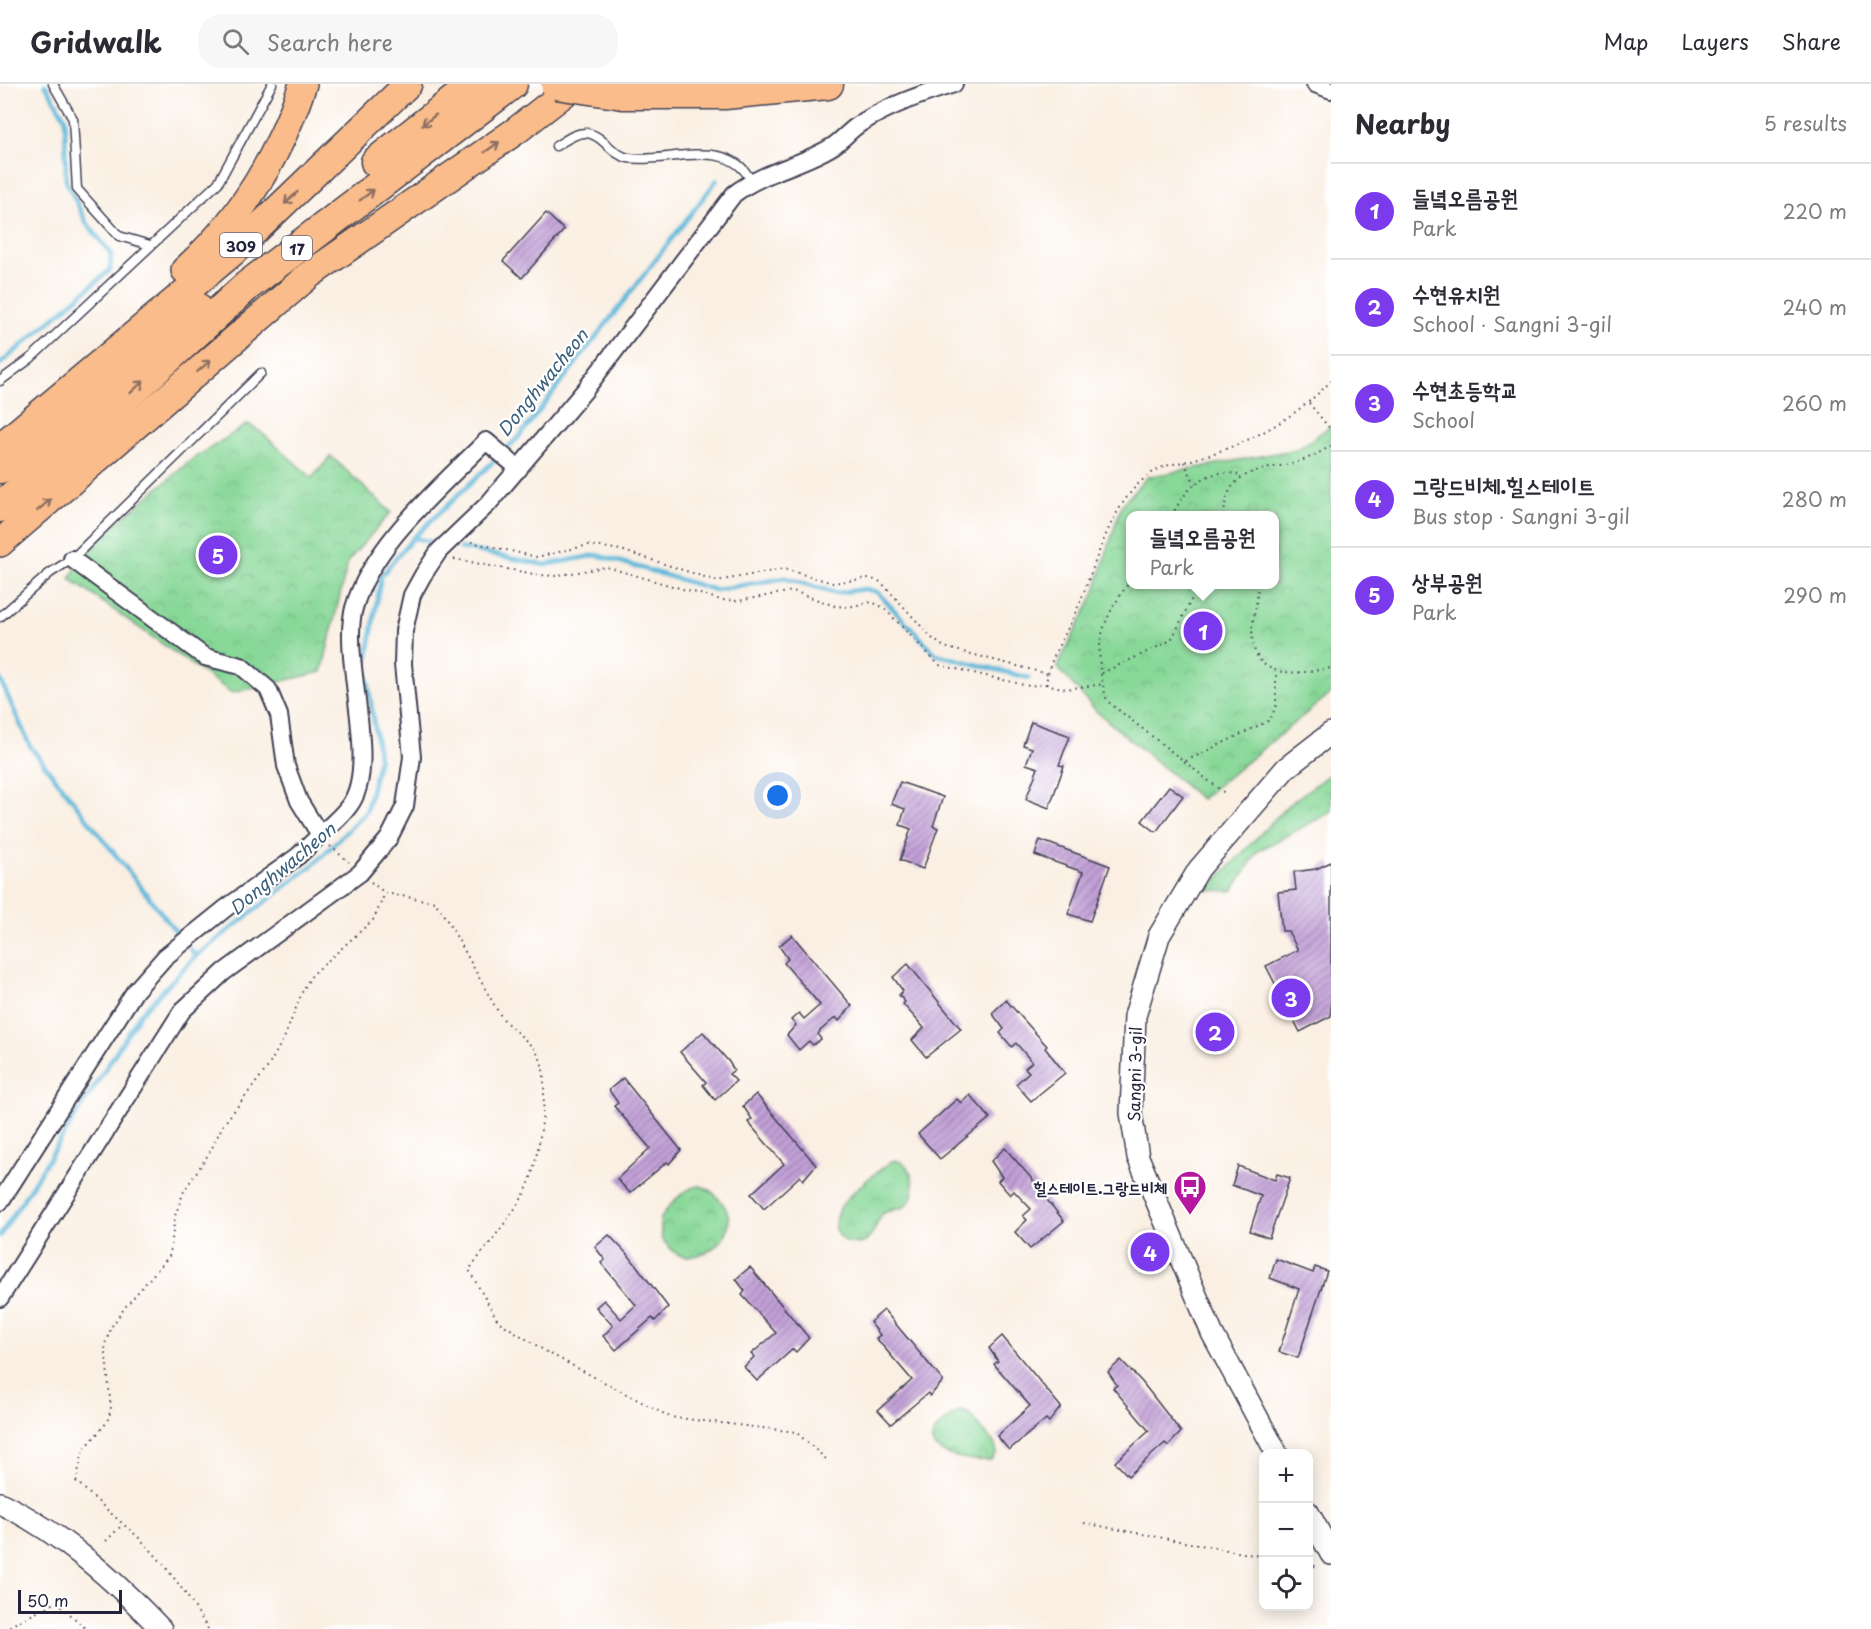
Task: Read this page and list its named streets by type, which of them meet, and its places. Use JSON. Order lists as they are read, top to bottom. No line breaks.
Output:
{"streets":{"highway":["309","17"],"street":["Sangni 3-gil"]},"crossings":[["309","17"]],"water":["Donghwacheon"],"places":{"bus stop":["힐스테이트.그랑드비체"]},"scale_bar":"50 m","page":{"header":"Gridwalk","search":"Search here","nav":["Map","Layers","Share"],"heading":["Nearby","5 results"],"list":[{"mark":"1","name":"들녘오름공원","note":"Park","value":"220 m"},{"mark":"2","name":"수현유치원","note":"School · Sangni 3-gil","value":"240 m"},{"mark":"3","name":"수현초등학교","note":"School","value":"260 m"},{"mark":"4","name":"그랑드비체.힐스테이트","note":"Bus stop · Sangni 3-gil","value":"280 m"},{"mark":"5","name":"상부공원","note":"Park","value":"290 m"}],"popup":["들녘오름공원","Park"],"pins":["5","1","3","2","4"],"map_buttons":["+","−"],"scale":"50 m"}}
